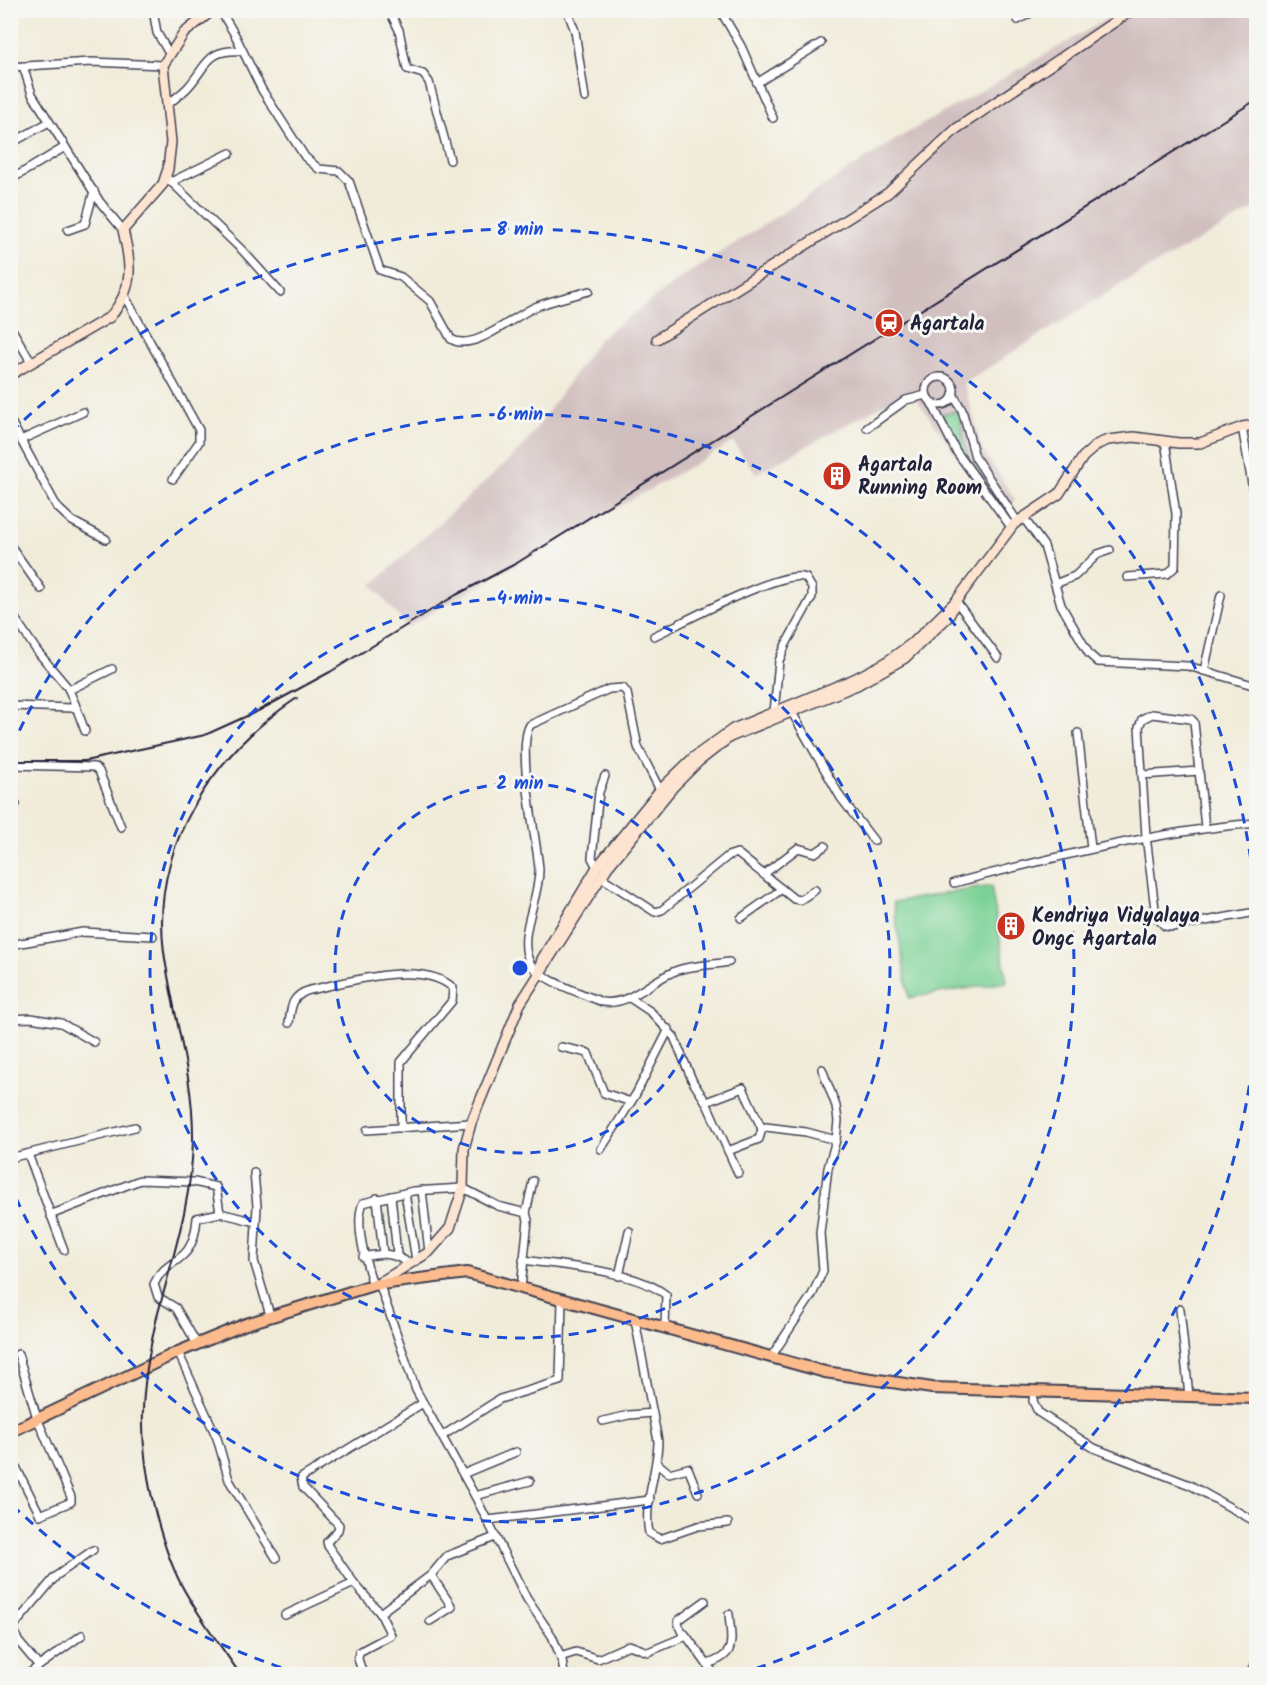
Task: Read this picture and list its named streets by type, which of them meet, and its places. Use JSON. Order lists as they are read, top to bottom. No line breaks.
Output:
{"places":{"station":["Agartala"],"building":["Agartala Running Room","Kendriya Vidyalaya Ongc Agartala"]},"rings":["8 min","6 min","4 min","2 min"]}
